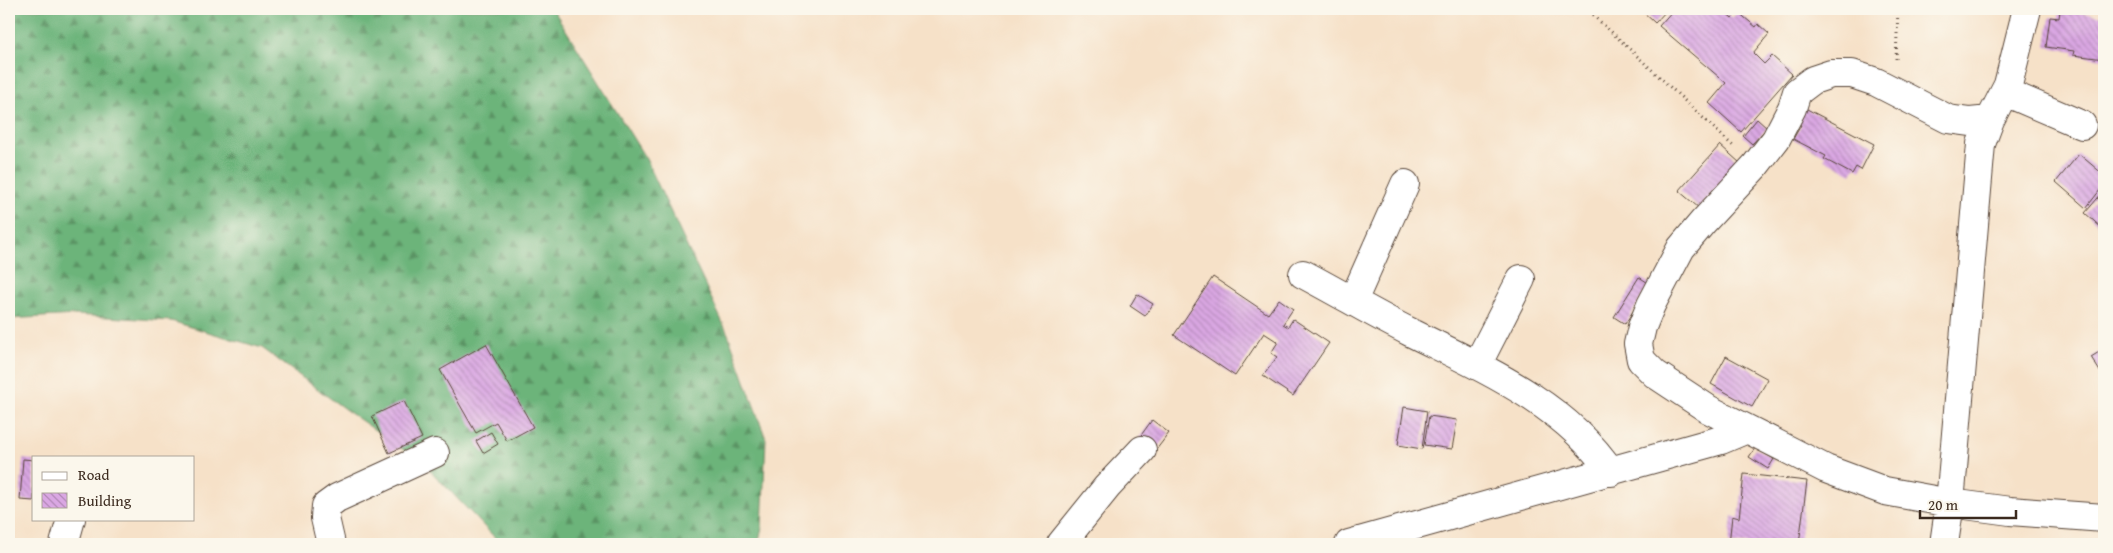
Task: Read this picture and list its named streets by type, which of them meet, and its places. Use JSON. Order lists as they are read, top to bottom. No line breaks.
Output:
{"legend":["Road","Building"],"scale_bar":"20 m"}
